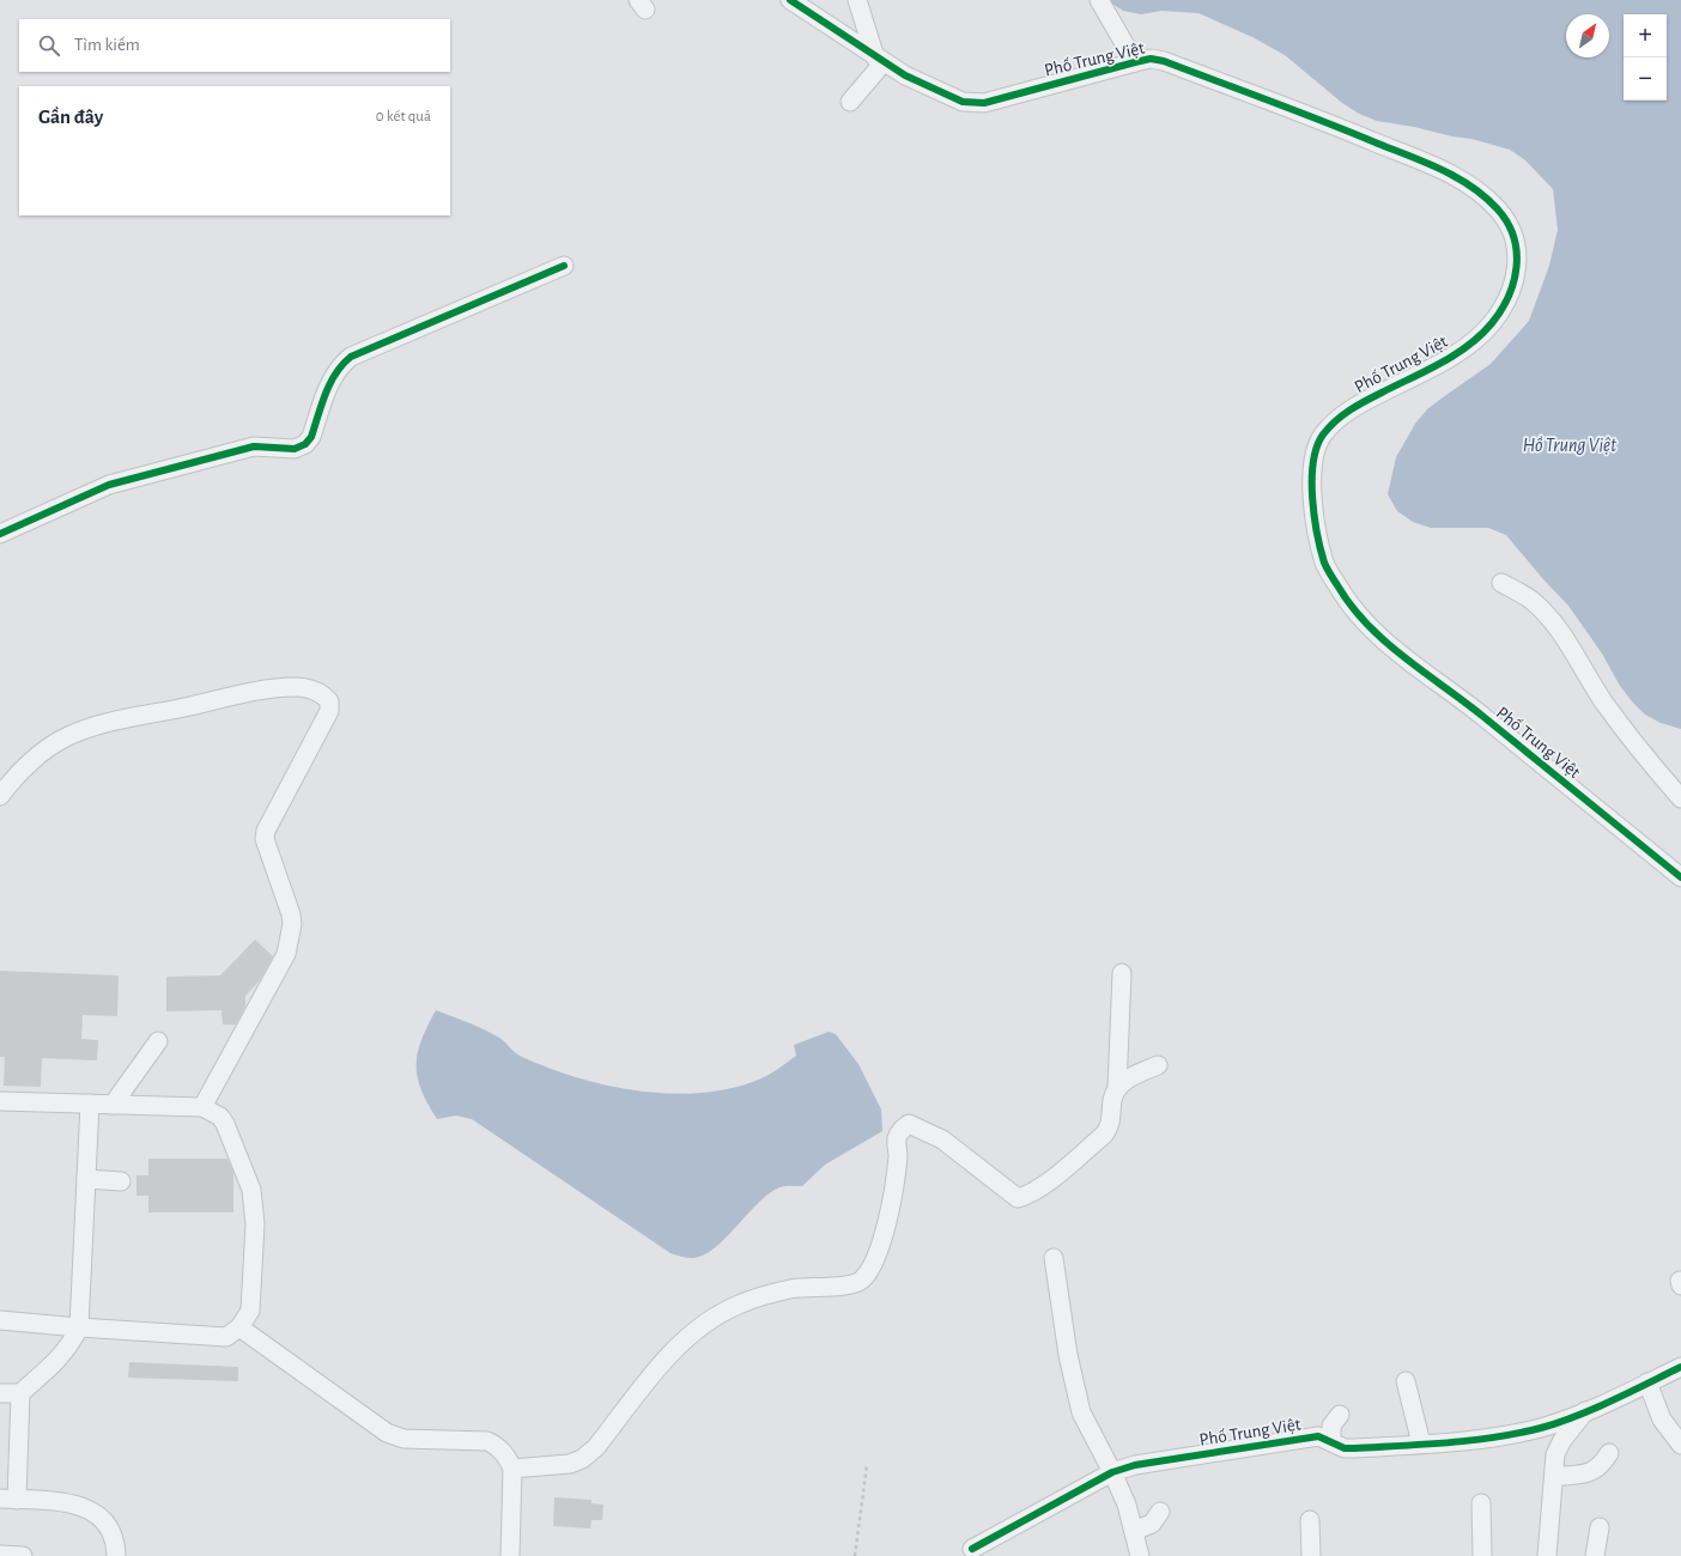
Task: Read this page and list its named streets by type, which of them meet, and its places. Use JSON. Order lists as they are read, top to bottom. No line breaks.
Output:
{"streets":{"street":["Phố Trung Việt"]},"water":["Hồ Trung Việt"],"north":"top right","page":{"map_buttons":["+","−"],"search":"Tìm kiếm","heading":["Gần đây","0 kết quả"]}}
